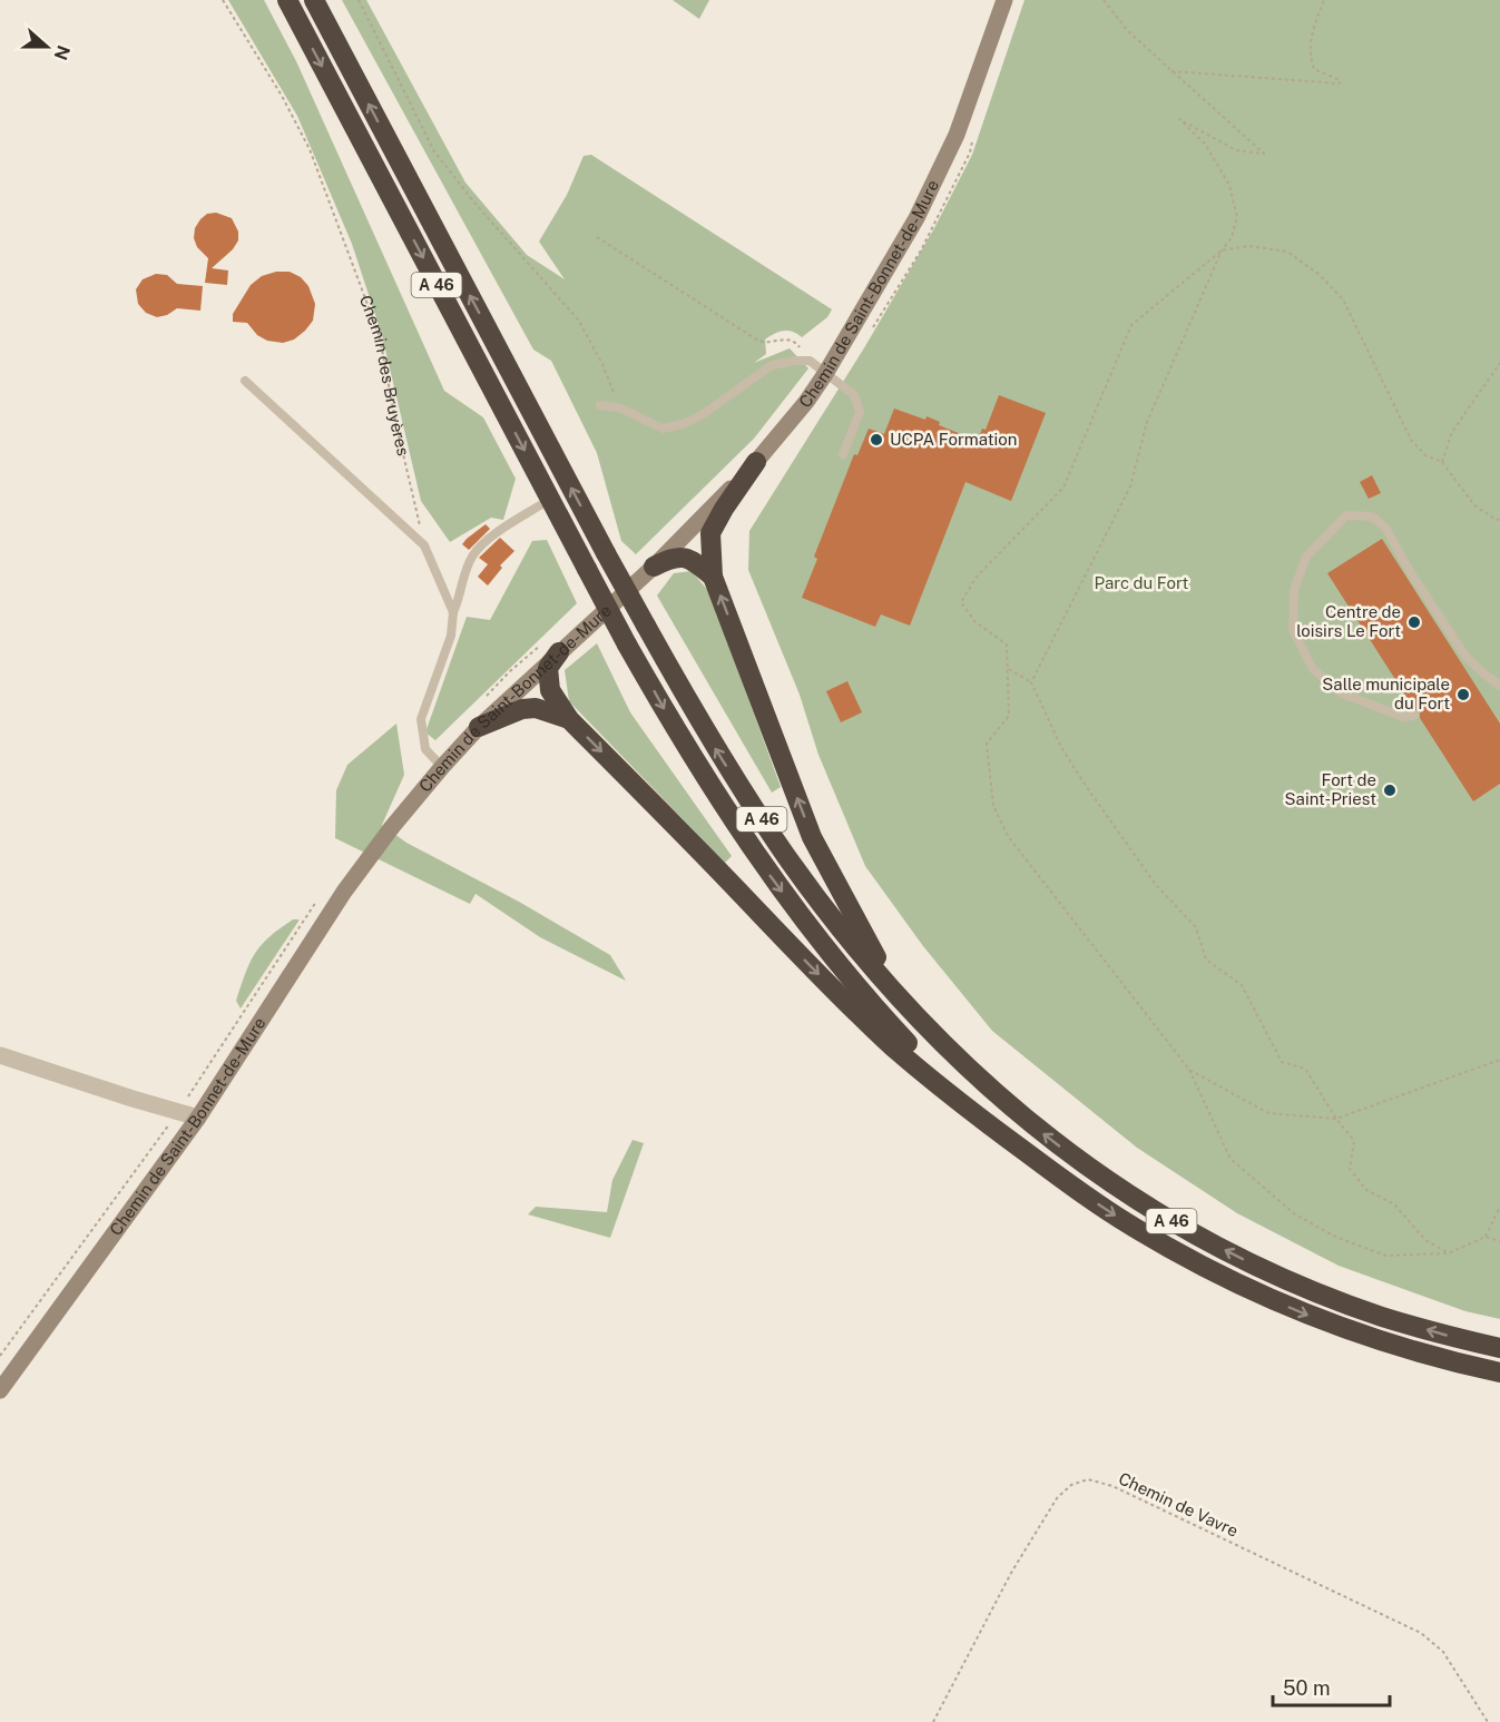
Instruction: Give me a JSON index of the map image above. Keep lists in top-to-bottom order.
{
  "streets": {
    "highway": ["A 46"],
    "street": ["Chemin de Saint-Bonnet-de-Mure"],
    "path": ["Chemin des Bruyères", "Chemin de Vavre"]
  },
  "parks": ["Parc du Fort"],
  "places": [
    "UCPA Formation",
    "Centre de loisirs Le Fort",
    "Salle municipale du Fort",
    "Fort de Saint-Priest"
  ],
  "scale_bar": "50 m",
  "north": "right"
}
